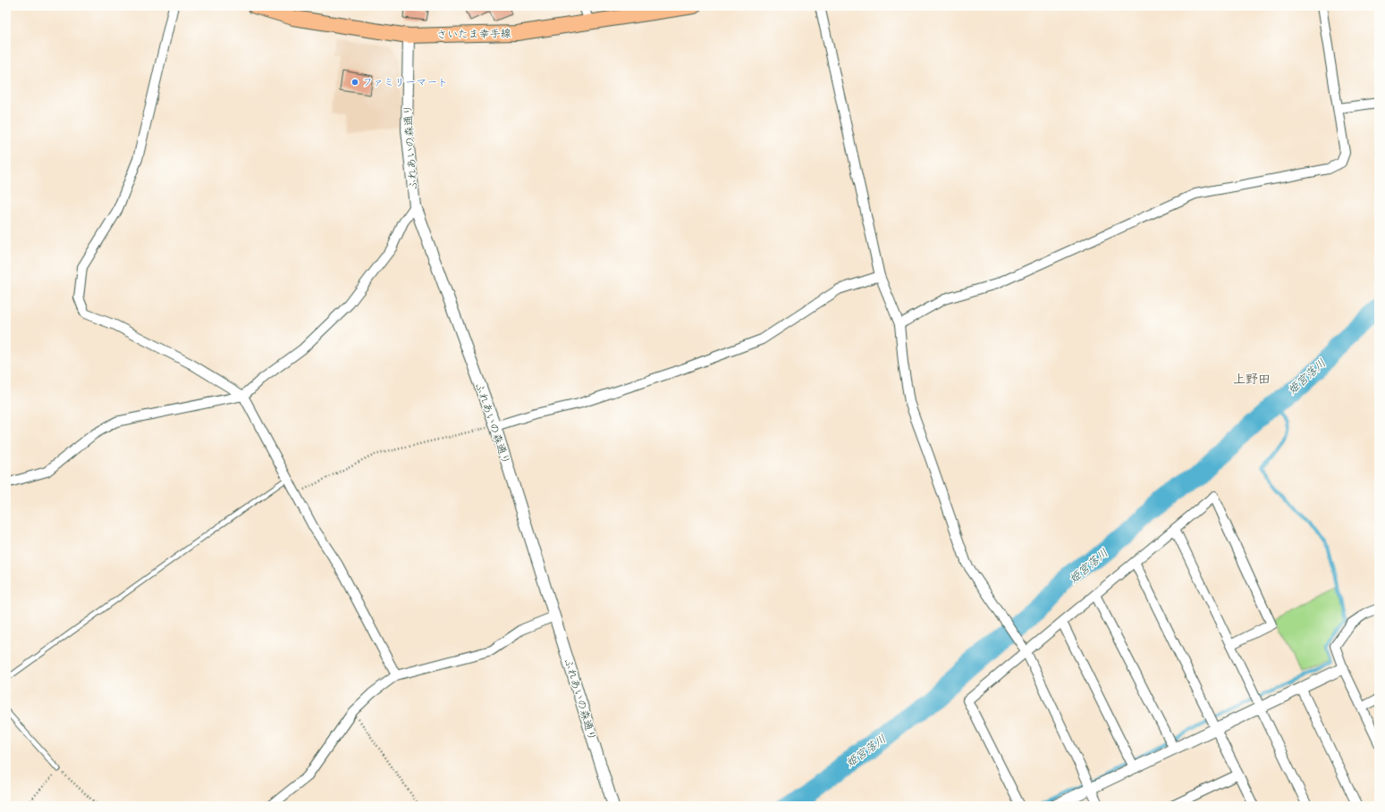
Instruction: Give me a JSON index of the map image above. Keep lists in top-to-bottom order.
{
  "streets": {
    "main road": ["さいたま幸手線"],
    "street": ["ふれあいの森通り"]
  },
  "crossings": [
    ["さいたま幸手線", "ふれあいの森通り"]
  ],
  "districts": ["上野田"],
  "water": ["姫宮落川"],
  "places": ["ファミリーマート"]
}
